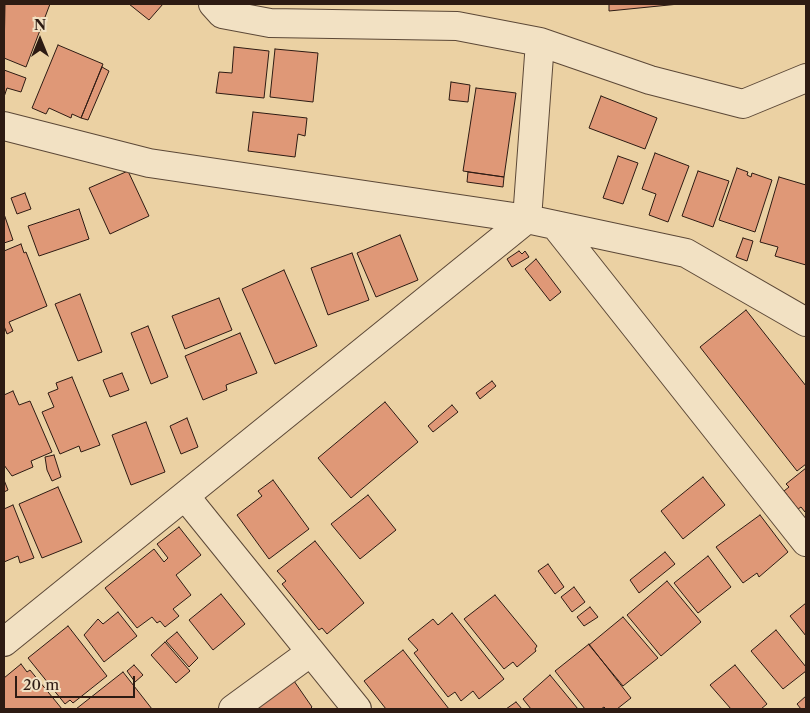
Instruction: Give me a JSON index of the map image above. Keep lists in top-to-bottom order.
{
  "scale_bar": "20 m",
  "north": "top"
}
